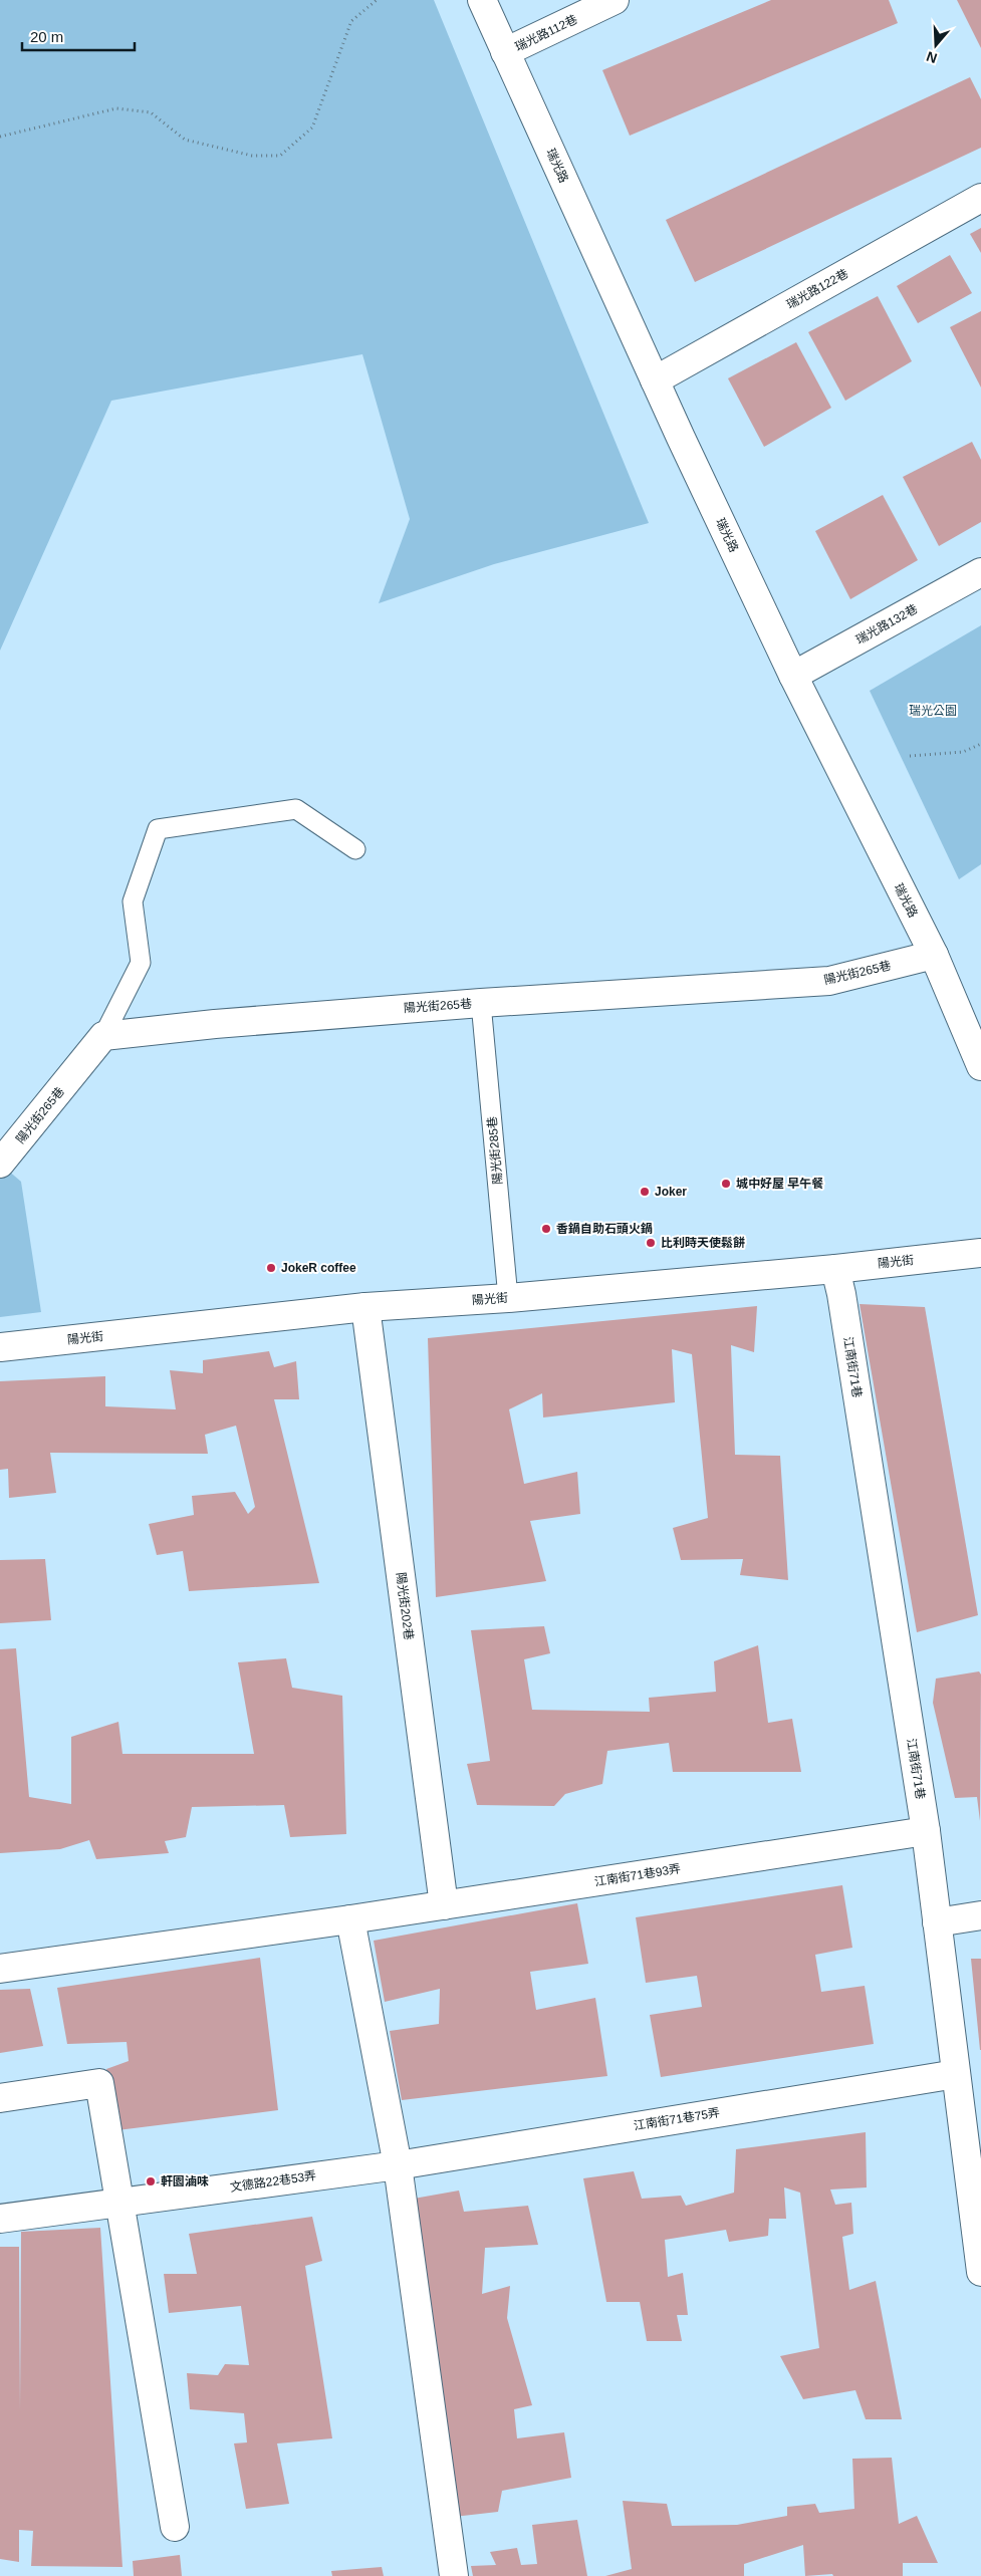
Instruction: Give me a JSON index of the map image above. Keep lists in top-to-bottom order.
{
  "streets": {
    "street": [
      "瑞光路112巷",
      "瑞光路",
      "瑞光路122巷",
      "瑞光路132巷",
      "陽光街265巷",
      "陽光街",
      "江南街71巷",
      "陽光街202巷",
      "江南街71巷93弄",
      "江南街71巷75弄",
      "文德路22巷53弄"
    ],
    "lane": ["陽光街285巷"]
  },
  "crossings": [
    ["瑞光路112巷", "瑞光路"],
    ["瑞光路", "瑞光路122巷"],
    ["瑞光路", "瑞光路132巷"],
    ["瑞光路", "陽光街265巷"],
    ["陽光街265巷", "陽光街285巷"],
    ["陽光街285巷", "陽光街"],
    ["陽光街", "江南街71巷"],
    ["陽光街", "陽光街202巷"],
    ["江南街71巷", "江南街71巷93弄"],
    ["江南街71巷", "江南街71巷75弄"],
    ["陽光街202巷", "江南街71巷93弄"],
    ["江南街71巷75弄", "文德路22巷53弄"]
  ],
  "parks": ["瑞光公園"],
  "places": [
    "城中好屋 早午餐",
    "Joker",
    "香鍋自助石頭火鍋",
    "比利時天使鬆餅",
    "JokeR coffee",
    "軒園滷味"
  ],
  "scale_bar": "20 m",
  "north": "bottom"
}
